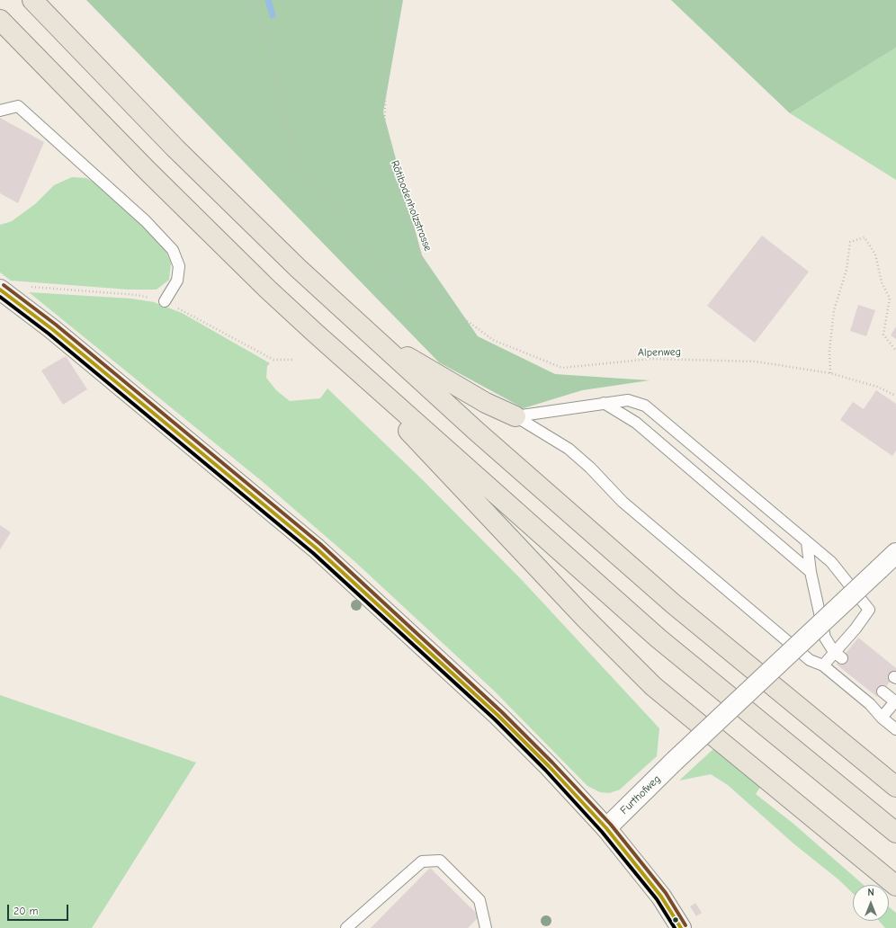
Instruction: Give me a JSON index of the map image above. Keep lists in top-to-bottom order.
{
  "streets": {
    "street": ["Furthofweg"],
    "path": ["Rötibodenholzstrasse", "Alpenweg"]
  },
  "crossings": [
    ["Rötibodenholzstrasse", "Alpenweg"]
  ],
  "scale_bar": "20 m",
  "north": "top"
}
